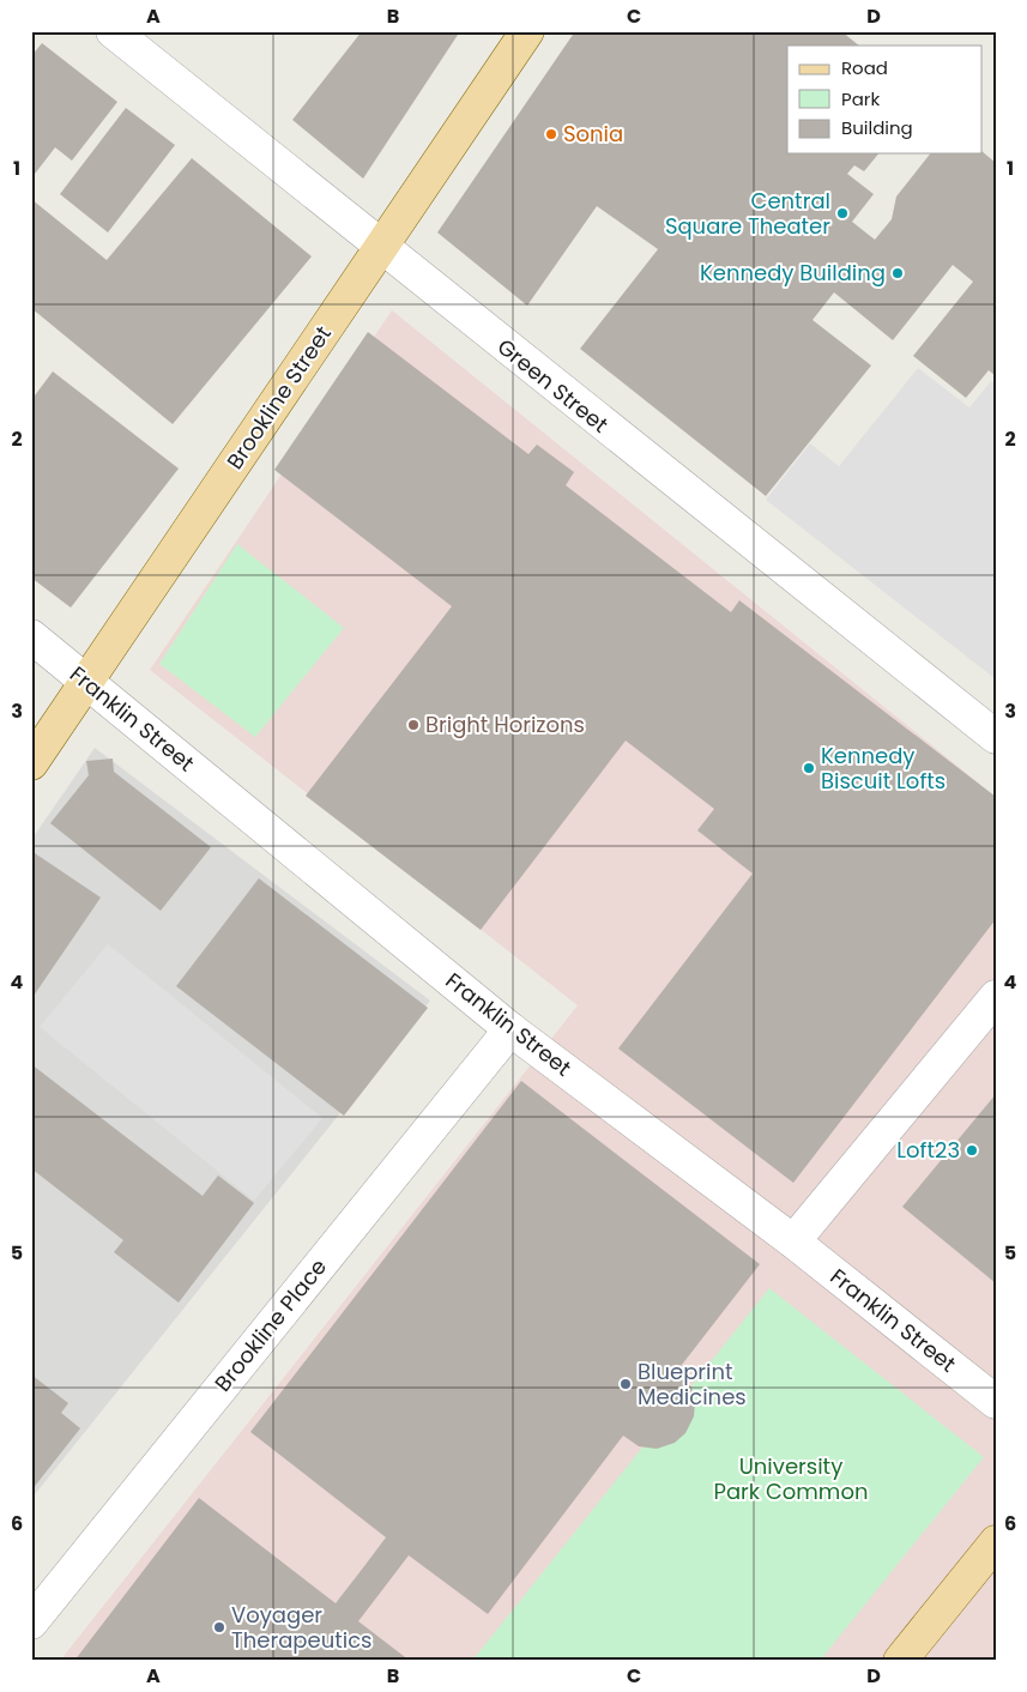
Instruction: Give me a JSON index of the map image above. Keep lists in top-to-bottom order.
{
  "streets": {
    "main road": ["Brookline Street"],
    "street": ["Green Street", "Franklin Street", "Brookline Place"]
  },
  "crossings": [
    ["Green Street", "Brookline Street"],
    ["Brookline Street", "Franklin Street"],
    ["Franklin Street", "Brookline Place"]
  ],
  "parks": ["University Park Common"],
  "places": [
    "Sonia",
    "Central Square Theater",
    "Kennedy Building",
    "Bright Horizons",
    "Kennedy Biscuit Lofts",
    "Loft23",
    "Blueprint Medicines",
    "Voyager Therapeutics"
  ],
  "legend": ["Road", "Park", "Building"],
  "grid": {
    "columns": [
      "A",
      "B",
      "C",
      "D"
    ],
    "rows": [
      "1",
      "2",
      "3",
      "4",
      "5",
      "6"
    ]
  }
}
